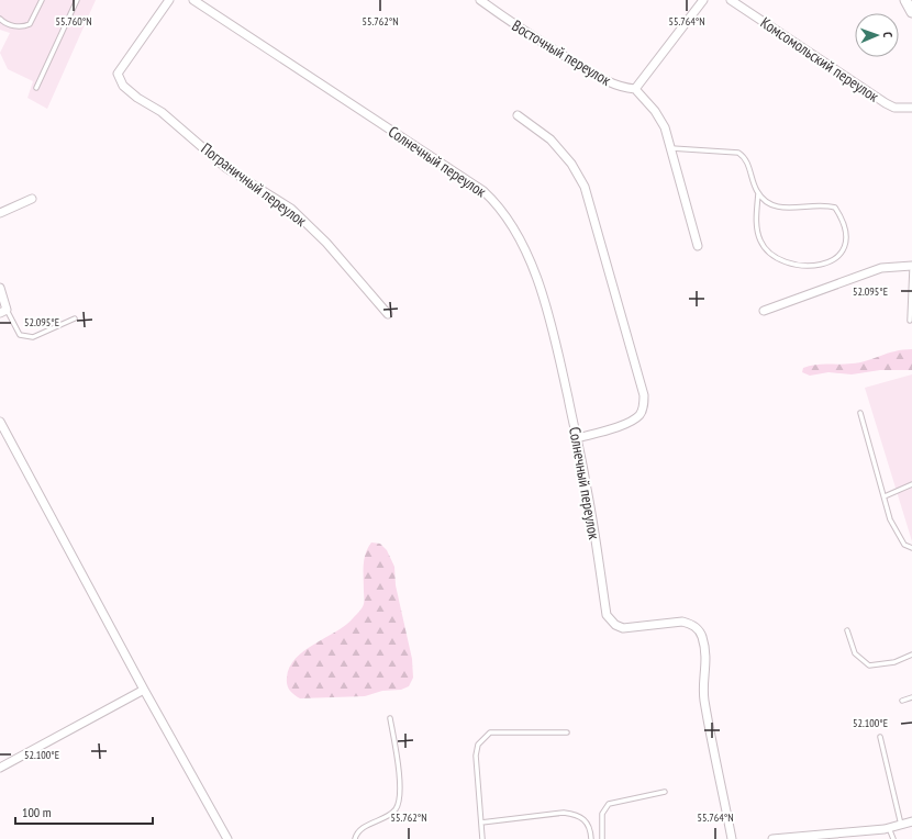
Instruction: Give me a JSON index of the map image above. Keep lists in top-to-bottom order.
{
  "streets": {
    "street": [
      "Восточный переулок",
      "Комсомольский переулок",
      "Солнечный переулок",
      "Пограничный переулок"
    ]
  },
  "scale_bar": "100 m",
  "north": "right",
  "coordinates": [
    "55.760°N",
    "55.762°N",
    "55.764°N",
    "52.095°E",
    "52.100°E"
  ]
}
